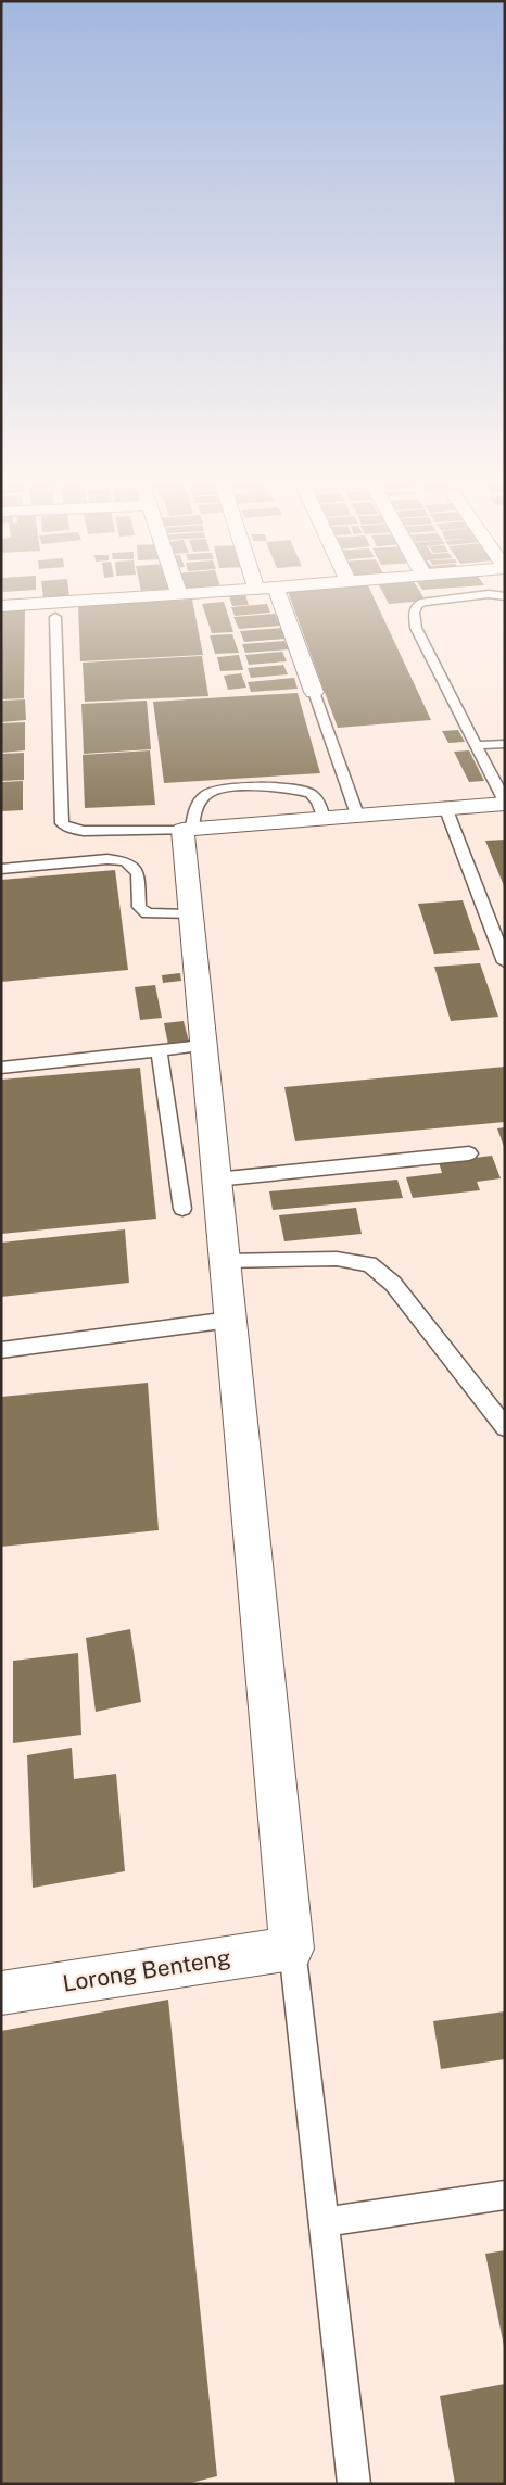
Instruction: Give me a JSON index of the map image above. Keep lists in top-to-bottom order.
{
  "streets": {
    "street": ["Lorong Benteng"]
  }
}
